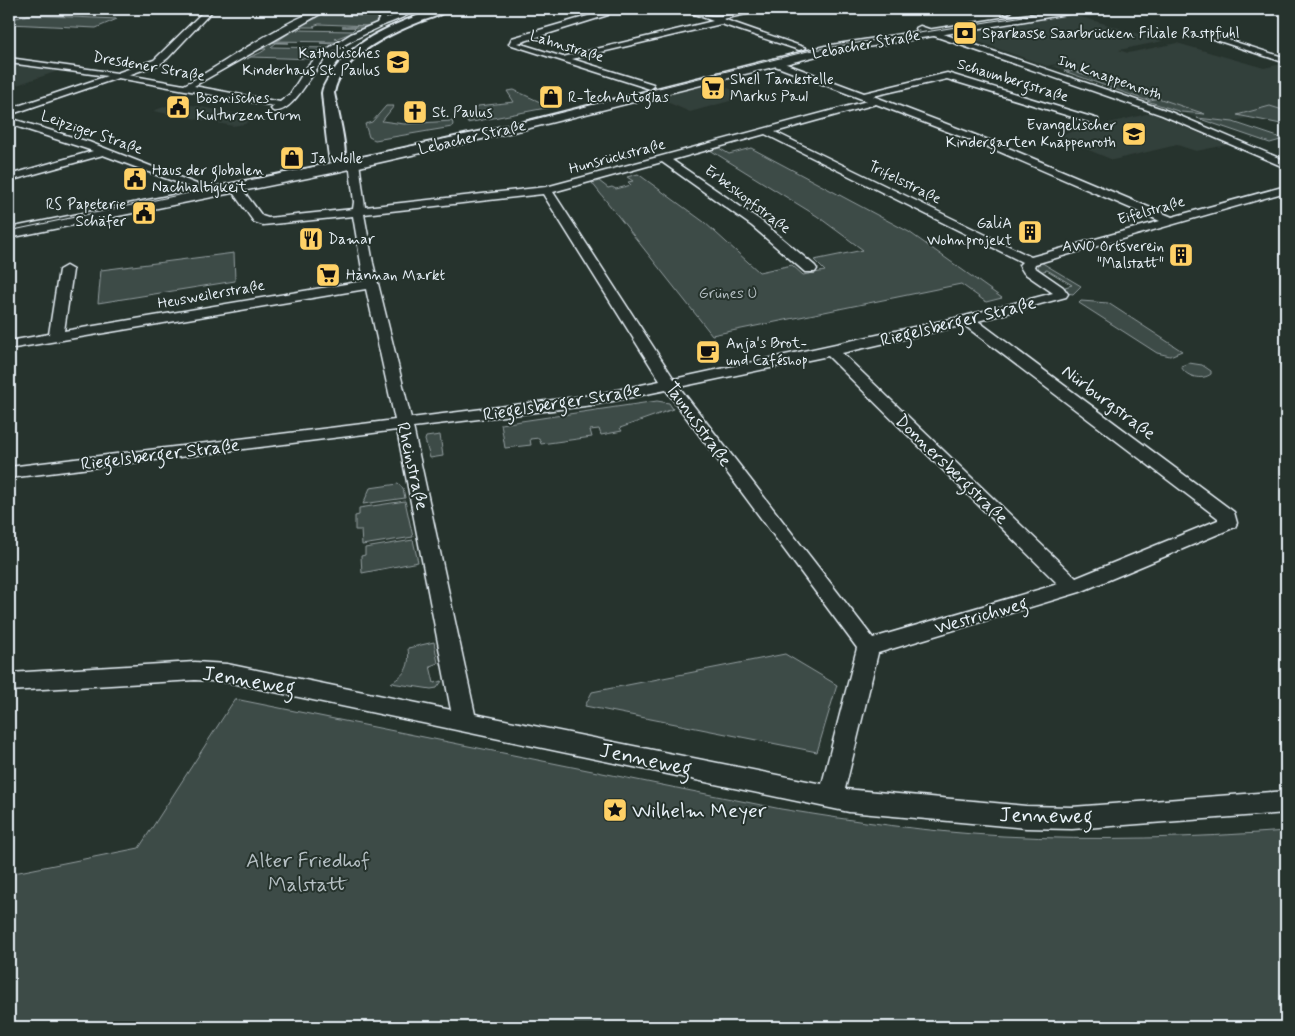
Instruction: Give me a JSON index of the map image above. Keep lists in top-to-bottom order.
{
  "streets": {
    "main road": ["Lebacher Straße"],
    "street": [
      "Lahnstraße",
      "Dresdener Straße",
      "Im Knappenroth",
      "Schaumbergstraße",
      "Leipziger Straße",
      "Hunsrückstraße",
      "Trifelsstraße",
      "Erbeskopfstraße",
      "Eifelstraße",
      "Heusweilerstraße",
      "Riegelsberger Straße",
      "Nürburgstraße",
      "Taunusstraße",
      "Rheinstraße",
      "Donnersbergstraße",
      "Westrichweg",
      "Jenneweg"
    ]
  },
  "crossings": [
    ["Lebacher Straße", "Lahnstraße"],
    ["Lebacher Straße", "Im Knappenroth"],
    ["Lebacher Straße", "Leipziger Straße"],
    ["Lebacher Straße", "Rheinstraße"],
    ["Hunsrückstraße", "Trifelsstraße"],
    ["Hunsrückstraße", "Erbeskopfstraße"],
    ["Hunsrückstraße", "Taunusstraße"],
    ["Hunsrückstraße", "Rheinstraße"],
    ["Trifelsstraße", "Eifelstraße"],
    ["Trifelsstraße", "Riegelsberger Straße"],
    ["Eifelstraße", "Riegelsberger Straße"],
    ["Heusweilerstraße", "Rheinstraße"],
    ["Riegelsberger Straße", "Nürburgstraße"],
    ["Riegelsberger Straße", "Taunusstraße"],
    ["Riegelsberger Straße", "Rheinstraße"],
    ["Riegelsberger Straße", "Donnersbergstraße"],
    ["Nürburgstraße", "Westrichweg"],
    ["Taunusstraße", "Westrichweg"],
    ["Rheinstraße", "Jenneweg"],
    ["Donnersbergstraße", "Westrichweg"]
  ],
  "parks": ["Grünes U", "Alter Friedhof Malstatt"],
  "places": {
    "bank": ["Sparkasse Saarbrücken Filiale Rastpfuhl"],
    "school or university": ["Katholisches Kinderhaus St. Paulus", "Evangelischer Kindergarten Knappenroth"],
    "supermarket": ["Shell Tankstelle Markus Paul", "Hannan Markt"],
    "shop": ["R-Tech Autoglas", "Ja Wolle"],
    "public building": ["Bosnisches Kulturzentrum", "Haus der globalen Nachhaltigkeit", "RS Papeterie Schäfer"],
    "church": ["St. Paulus"],
    "building": ["GaliA Wohnprojekt", "AWO Ortsverein \"Malstatt\""],
    "restaurant": ["Damar"],
    "cafe": ["Anja's Brot- und Caféshop"],
    "place": ["Wilhelm Meyer"]
  }
}
